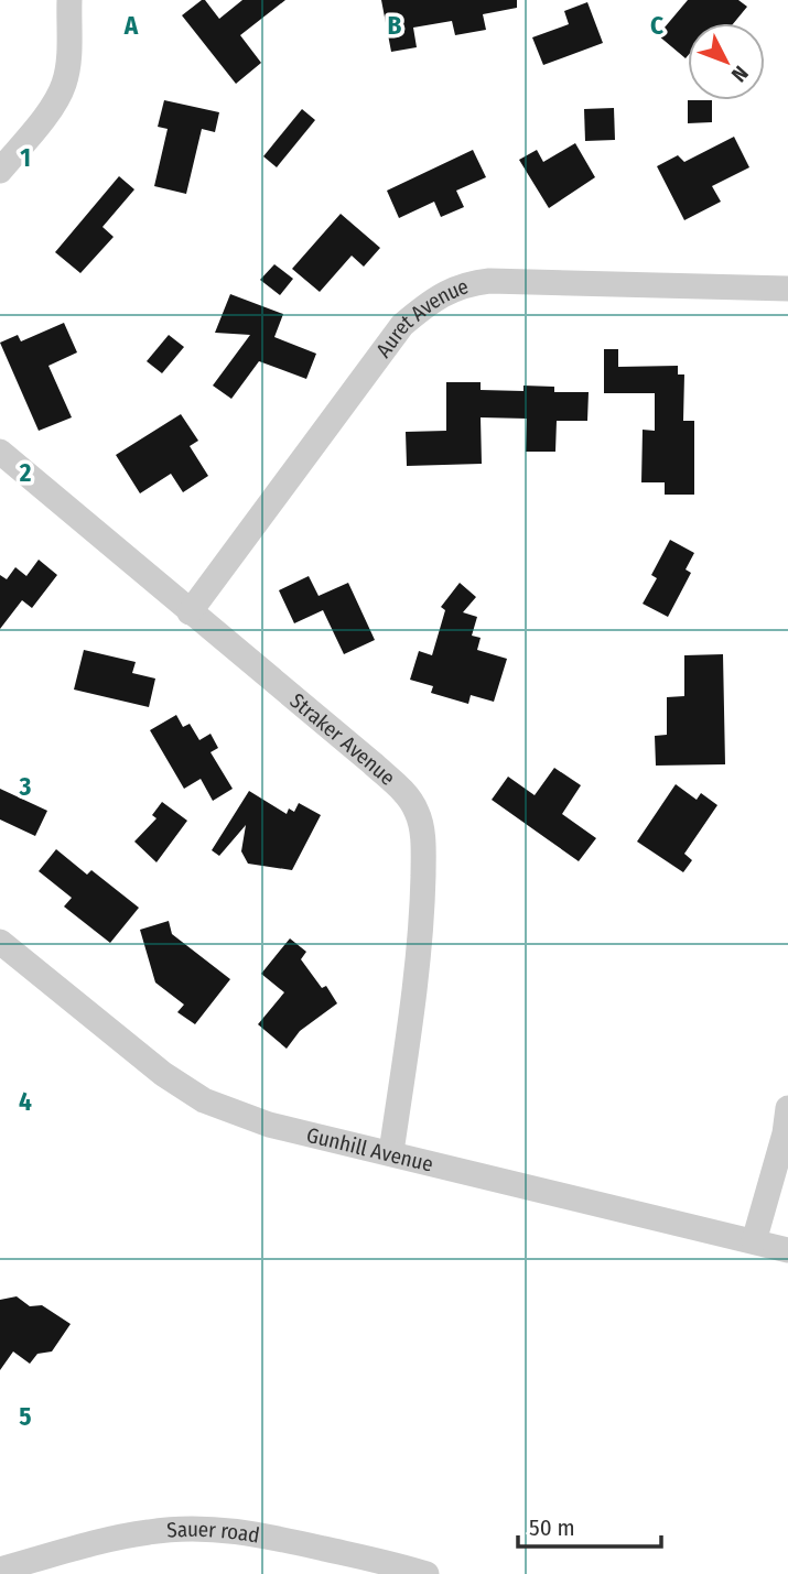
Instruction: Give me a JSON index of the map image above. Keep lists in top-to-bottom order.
{
  "streets": {
    "street": [
      "Auret Avenue",
      "Straker Avenue",
      "Gunhill Avenue",
      "Sauer road"
    ]
  },
  "crossings": [
    ["Auret Avenue", "Straker Avenue"],
    ["Straker Avenue", "Gunhill Avenue"]
  ],
  "scale_bar": "50 m",
  "north": "bottom right",
  "grid": {
    "columns": ["A", "B", "C"],
    "rows": [
      "1",
      "2",
      "3",
      "4",
      "5"
    ]
  }
}
